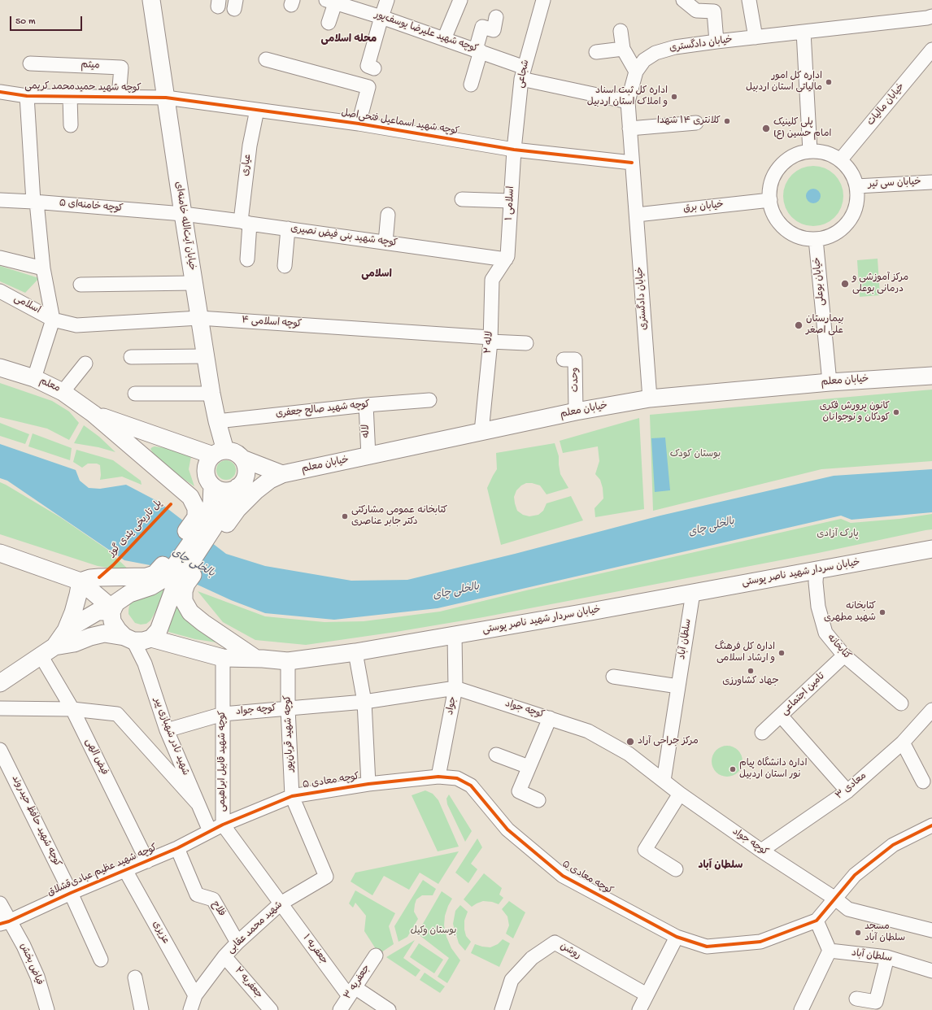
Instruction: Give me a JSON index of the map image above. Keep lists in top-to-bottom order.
{
  "streets": {
    "main road": [
      "خیابان آیت‌الله خامنه‌ای",
      "خیابان معلم",
      "معلم",
      "خیابان سردار شهید ناصر پوستی"
    ],
    "street": [
      "کوچه شهید علیرضا یوسف‌پور",
      "خیابان دادگستری",
      "میثم",
      "شجاعی",
      "کوچه شهید حمیدمحمد کریمی",
      "خیابان مالیات",
      "کوچه شهید اسماعیل فتحی‌اصل",
      "عیاری",
      "خیابان سی تیر",
      "اسلامی ۱",
      "کوچه خامنه‌ای ۵",
      "خیابان برق",
      "کوچه شهید بنی فیض نصیری",
      "خیابان بوعلی",
      "اسلامی",
      "کوچه اسلامی ۴",
      "لاله ۲",
      "وحدت",
      "کوچه شهید صالح جعفری",
      "لاله",
      "سلطان آباد",
      "کتابخانه",
      "تامین اجتماعی",
      "جواد",
      "کوچه جواد",
      "کوچه شهید قربان‌پور",
      "شهید نادر شهبازی پیر",
      "فیض الهی",
      "کوچه شهید قابیل ابراهیمی",
      "کوچه معادی ۵",
      "معادی ۳",
      "کوچه شهید حافظ حیدروند",
      "کوچه شهید عظیم عبادی‌قشلاق",
      "فلاح",
      "شهید محمد عقابی",
      "عزیزی",
      "جعفریه ۱",
      "روشن",
      "فیاض بخش",
      "جعفریه ۳",
      "جعفریه ۲"
    ],
    "cycle path": ["پل تاریخی یئدی گوز"]
  },
  "crossings": [
    ["کوچه شهید علیرضا یوسف‌پور", "خیابان دادگستری"],
    ["کوچه شهید علیرضا یوسف‌پور", "شجاعی"],
    ["خیابان دادگستری", "کوچه شهید اسماعیل فتحی‌اصل"],
    ["خیابان دادگستری", "خیابان برق"],
    ["خیابان دادگستری", "خیابان معلم"],
    ["میثم", "کوچه شهید حمیدمحمد کریمی"],
    ["شجاعی", "کوچه شهید اسماعیل فتحی‌اصل"],
    ["شجاعی", "اسلامی ۱"],
    ["کوچه شهید حمیدمحمد کریمی", "کوچه شهید اسماعیل فتحی‌اصل"],
    ["کوچه شهید حمیدمحمد کریمی", "خیابان آیت‌الله خامنه‌ای"],
    ["خیابان مالیات", "خیابان سی تیر"],
    ["خیابان مالیات", "خیابان برق"],
    ["خیابان مالیات", "خیابان بوعلی"],
    ["کوچه شهید اسماعیل فتحی‌اصل", "عیاری"],
    ["کوچه شهید اسماعیل فتحی‌اصل", "اسلامی ۱"],
    ["کوچه شهید اسماعیل فتحی‌اصل", "خیابان آیت‌الله خامنه‌ای"],
    ["عیاری", "کوچه شهید بنی فیض نصیری"],
    ["خیابان سی تیر", "خیابان برق"],
    ["خیابان سی تیر", "خیابان بوعلی"],
    ["اسلامی ۱", "کوچه شهید بنی فیض نصیری"],
    ["اسلامی ۱", "لاله ۲"],
    ["کوچه خامنه‌ای ۵", "خیابان آیت‌الله خامنه‌ای"],
    ["کوچه خامنه‌ای ۵", "کوچه شهید بنی فیض نصیری"],
    ["خیابان برق", "خیابان بوعلی"],
    ["خیابان آیت‌الله خامنه‌ای", "کوچه شهید بنی فیض نصیری"],
    ["خیابان آیت‌الله خامنه‌ای", "کوچه اسلامی ۴"],
    ["خیابان آیت‌الله خامنه‌ای", "کوچه شهید صالح جعفری"],
    ["کوچه شهید بنی فیض نصیری", "لاله ۲"],
    ["خیابان بوعلی", "خیابان معلم"],
    ["اسلامی", "کوچه اسلامی ۴"],
    ["کوچه اسلامی ۴", "لاله ۲"],
    ["لاله ۲", "خیابان معلم"],
    ["وحدت", "خیابان معلم"],
    ["خیابان معلم", "لاله"],
    ["کوچه شهید صالح جعفری", "لاله"],
    ["خیابان سردار شهید ناصر پوستی", "سلطان آباد"],
    ["خیابان سردار شهید ناصر پوستی", "کتابخانه"],
    ["خیابان سردار شهید ناصر پوستی", "جواد"],
    ["خیابان سردار شهید ناصر پوستی", "کوچه شهید قربان‌پور"],
    ["خیابان سردار شهید ناصر پوستی", "کوچه شهید قابیل ابراهیمی"],
    ["سلطان آباد", "کوچه جواد"],
    ["کتابخانه", "تامین اجتماعی"],
    ["جواد", "کوچه جواد"],
    ["جواد", "کوچه معادی ۵"],
    ["کوچه جواد", "کوچه شهید قربان‌پور"],
    ["کوچه جواد", "شهید نادر شهبازی پیر"],
    ["کوچه جواد", "کوچه شهید قابیل ابراهیمی"],
    ["کوچه جواد", "کوچه معادی ۵"],
    ["کوچه جواد", "معادی ۳"],
    ["کوچه شهید قربان‌پور", "کوچه معادی ۵"],
    ["کوچه شهید قربان‌پور", "شهید محمد عقابی"],
    ["شهید نادر شهبازی پیر", "کوچه معادی ۵"],
    ["شهید نادر شهبازی پیر", "کوچه شهید عظیم عبادی‌قشلاق"],
    ["فیض الهی", "کوچه شهید عظیم عبادی‌قشلاق"],
    ["کوچه شهید قابیل ابراهیمی", "کوچه معادی ۵"],
    ["کوچه شهید قابیل ابراهیمی", "شهید محمد عقابی"],
    ["کوچه شهید قابیل ابراهیمی", "جعفریه ۱"],
    ["کوچه معادی ۵", "کوچه شهید عظیم عبادی‌قشلاق"],
    ["کوچه شهید حافظ حیدروند", "کوچه شهید عظیم عبادی‌قشلاق"],
    ["کوچه شهید عظیم عبادی‌قشلاق", "فلاح"],
    ["کوچه شهید عظیم عبادی‌قشلاق", "عزیزی"],
    ["کوچه شهید عظیم عبادی‌قشلاق", "فیاض بخش"],
    ["فلاح", "شهید محمد عقابی"],
    ["شهید محمد عقابی", "عزیزی"],
    ["شهید محمد عقابی", "جعفریه ۱"],
    ["شهید محمد عقابی", "جعفریه ۲"],
    ["جعفریه ۱", "جعفریه ۳"]
  ],
  "districts": ["محله اسلامی", "اسلامی", "سلطان آباد"],
  "water": ["بالخلی چای"],
  "parks": ["بوستان کودک", "پارک آزادی", "بوستان وکیل"],
  "places": [
    "اداره کل امور مالیاتی استان اردبیل",
    "اداره کل ثبت اسناد و املاک استان اردبیل",
    "کلانتری ۱۴ شهدا",
    "پلی کلینیک امام حسین (ع)",
    "مرکز آموزشی و درمانی بوعلی",
    "بیمارستان علی اصغر",
    "کانون پرورش فکری کودکان و نوجوانان",
    "کتابخانه عمومی مشارکتی دکتر جابر عناصری",
    "کتابخانه شهید مطهری",
    "اداره کل فرهنگ و ارشاد اسلامی",
    "جهاد کشاورزی",
    "مرکز جراحی آراد",
    "اداره دانشگاه پیام نور استان اردبیل",
    "مسجد سلطان آباد"
  ],
  "scale_bar": "50 m"
}
